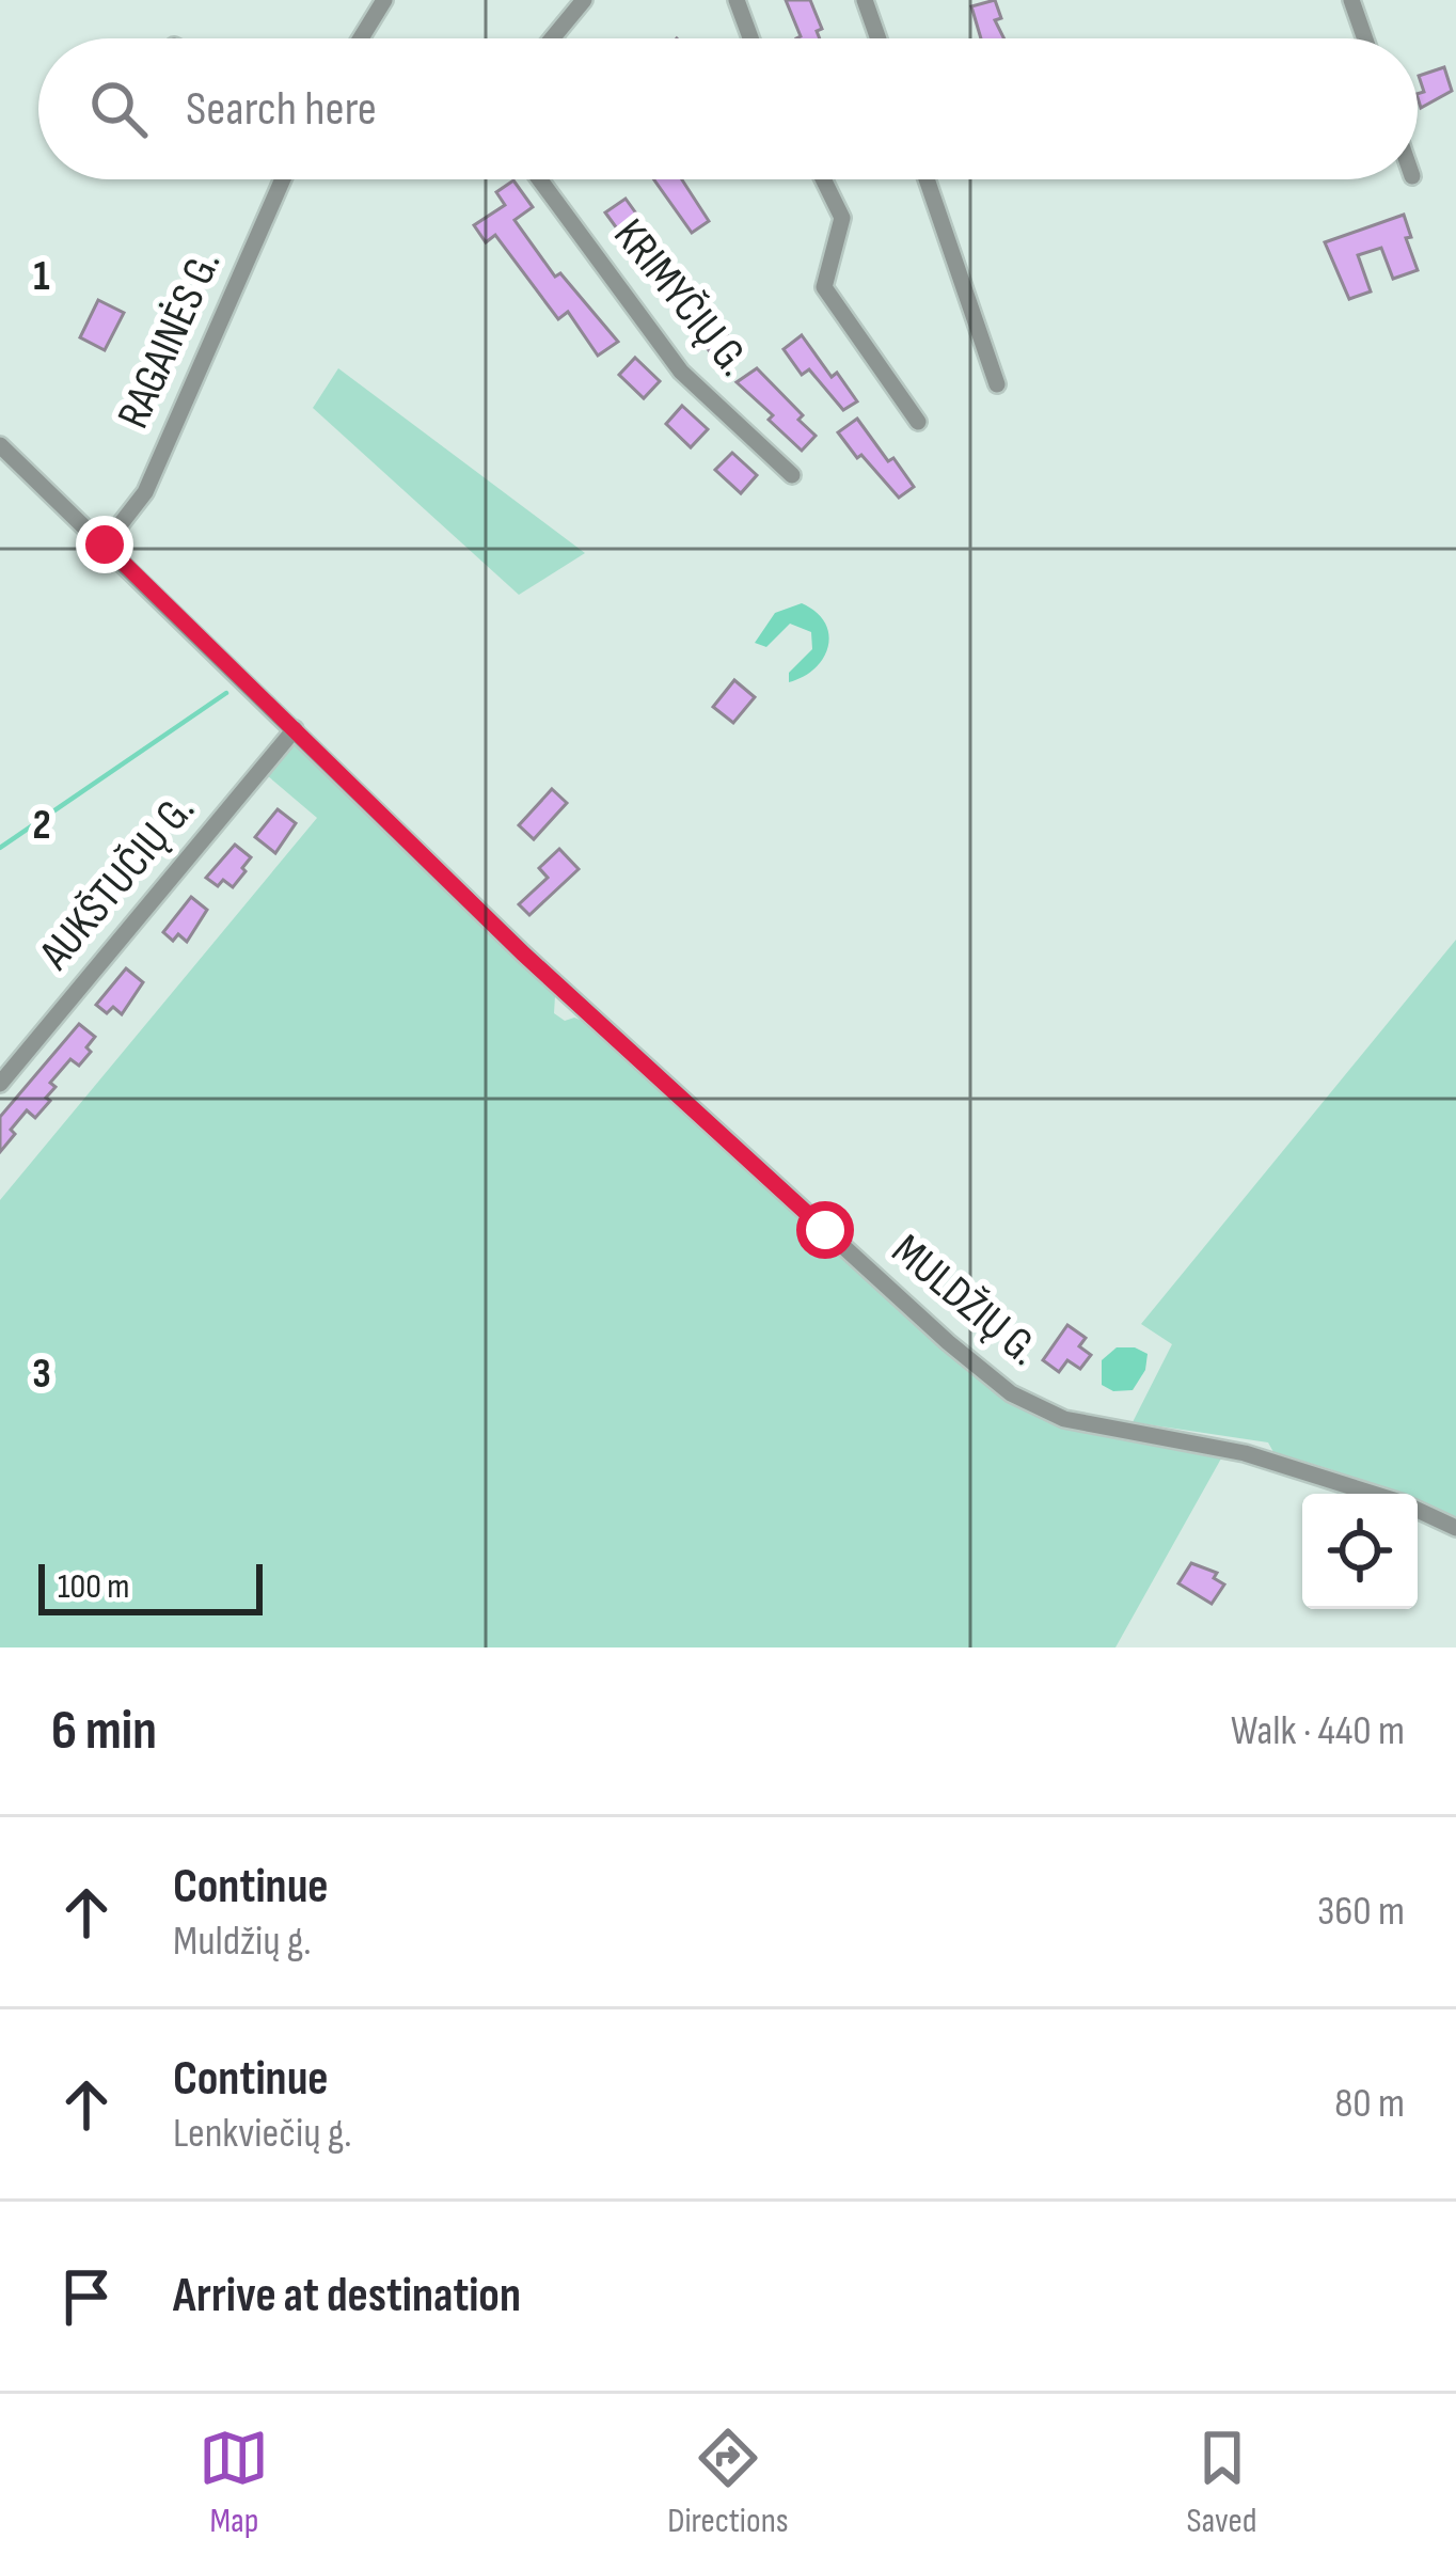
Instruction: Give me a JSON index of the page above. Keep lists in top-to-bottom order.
{
  "streets": {
    "street": [
      "KRIMYČIŲ G.",
      "RAGAINĖS G.",
      "AUKŠTUČIŲ G.",
      "MULDŽIŲ G."
    ]
  },
  "crossings": [
    ["RAGAINĖS G.", "MULDŽIŲ G."],
    ["AUKŠTUČIŲ G.", "MULDŽIŲ G."]
  ],
  "scale_bar": "100 m",
  "page": {
    "search": "Search here",
    "scale": "100 m",
    "heading": ["6 min", "Walk · 440 m"],
    "list": [
      ["Continue", "Muldžių g.", "360 m"],
      ["Continue", "Lenkviečių g.", "80 m"],
      "Arrive at destination"
    ],
    "nav": ["Map", "Directions", "Saved"]
  },
  "grid": {
    "rows": ["1", "2", "3"]
  }
}
